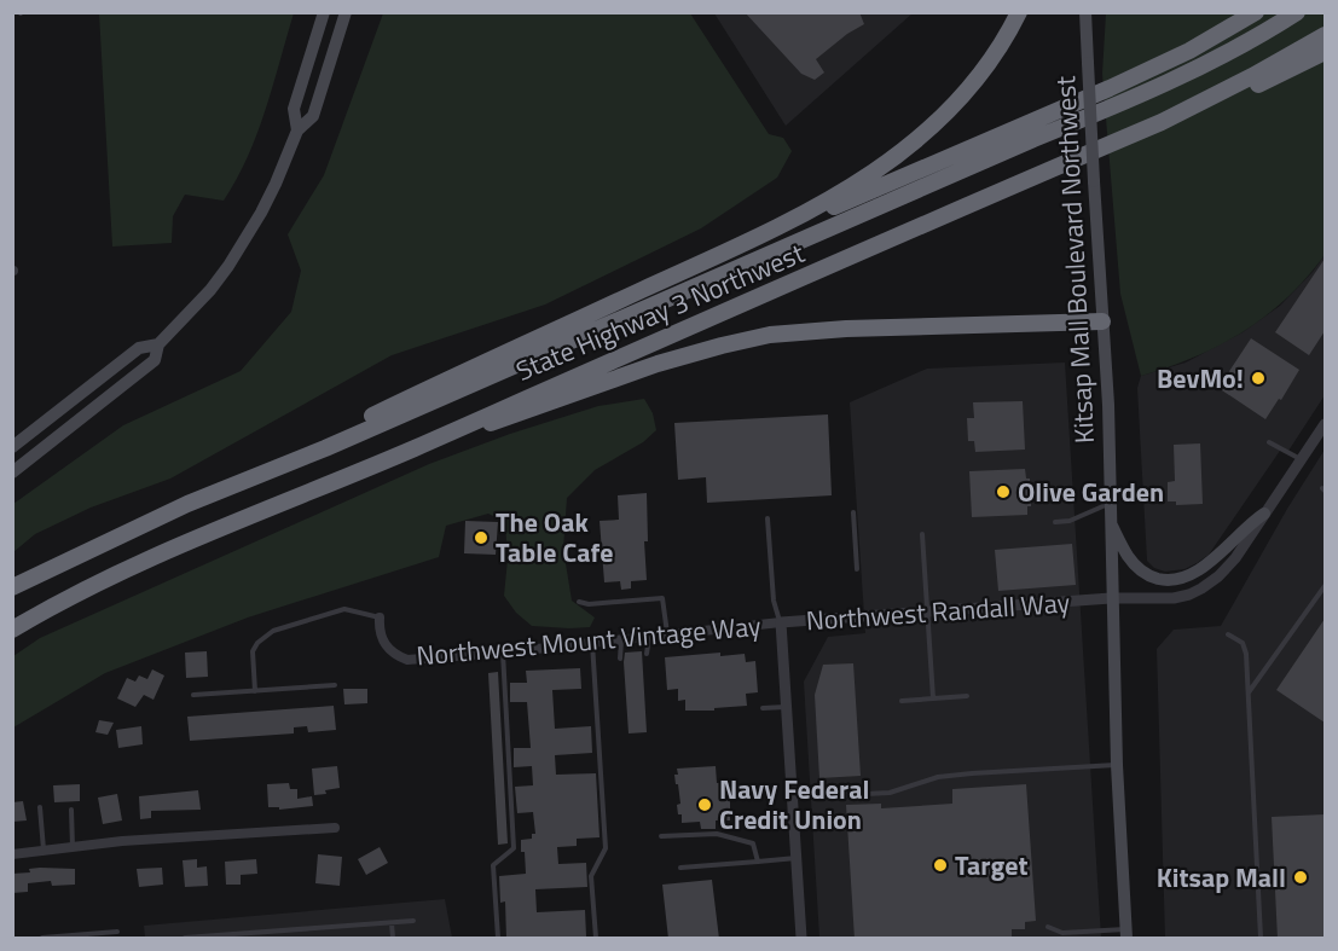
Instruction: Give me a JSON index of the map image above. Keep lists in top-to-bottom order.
{
  "streets": {
    "highway": ["State Highway 3 Northwest"],
    "main road": ["Kitsap Mall Boulevard Northwest"],
    "street": ["Northwest Randall Way", "Northwest Mount Vintage Way"]
  },
  "crossings": [
    ["Kitsap Mall Boulevard Northwest", "Northwest Randall Way"],
    ["Northwest Randall Way", "Northwest Mount Vintage Way"]
  ],
  "places": [
    "BevMo!",
    "Olive Garden",
    "The Oak Table Cafe",
    "Navy Federal Credit Union",
    "Target",
    "Kitsap Mall"
  ]
}
